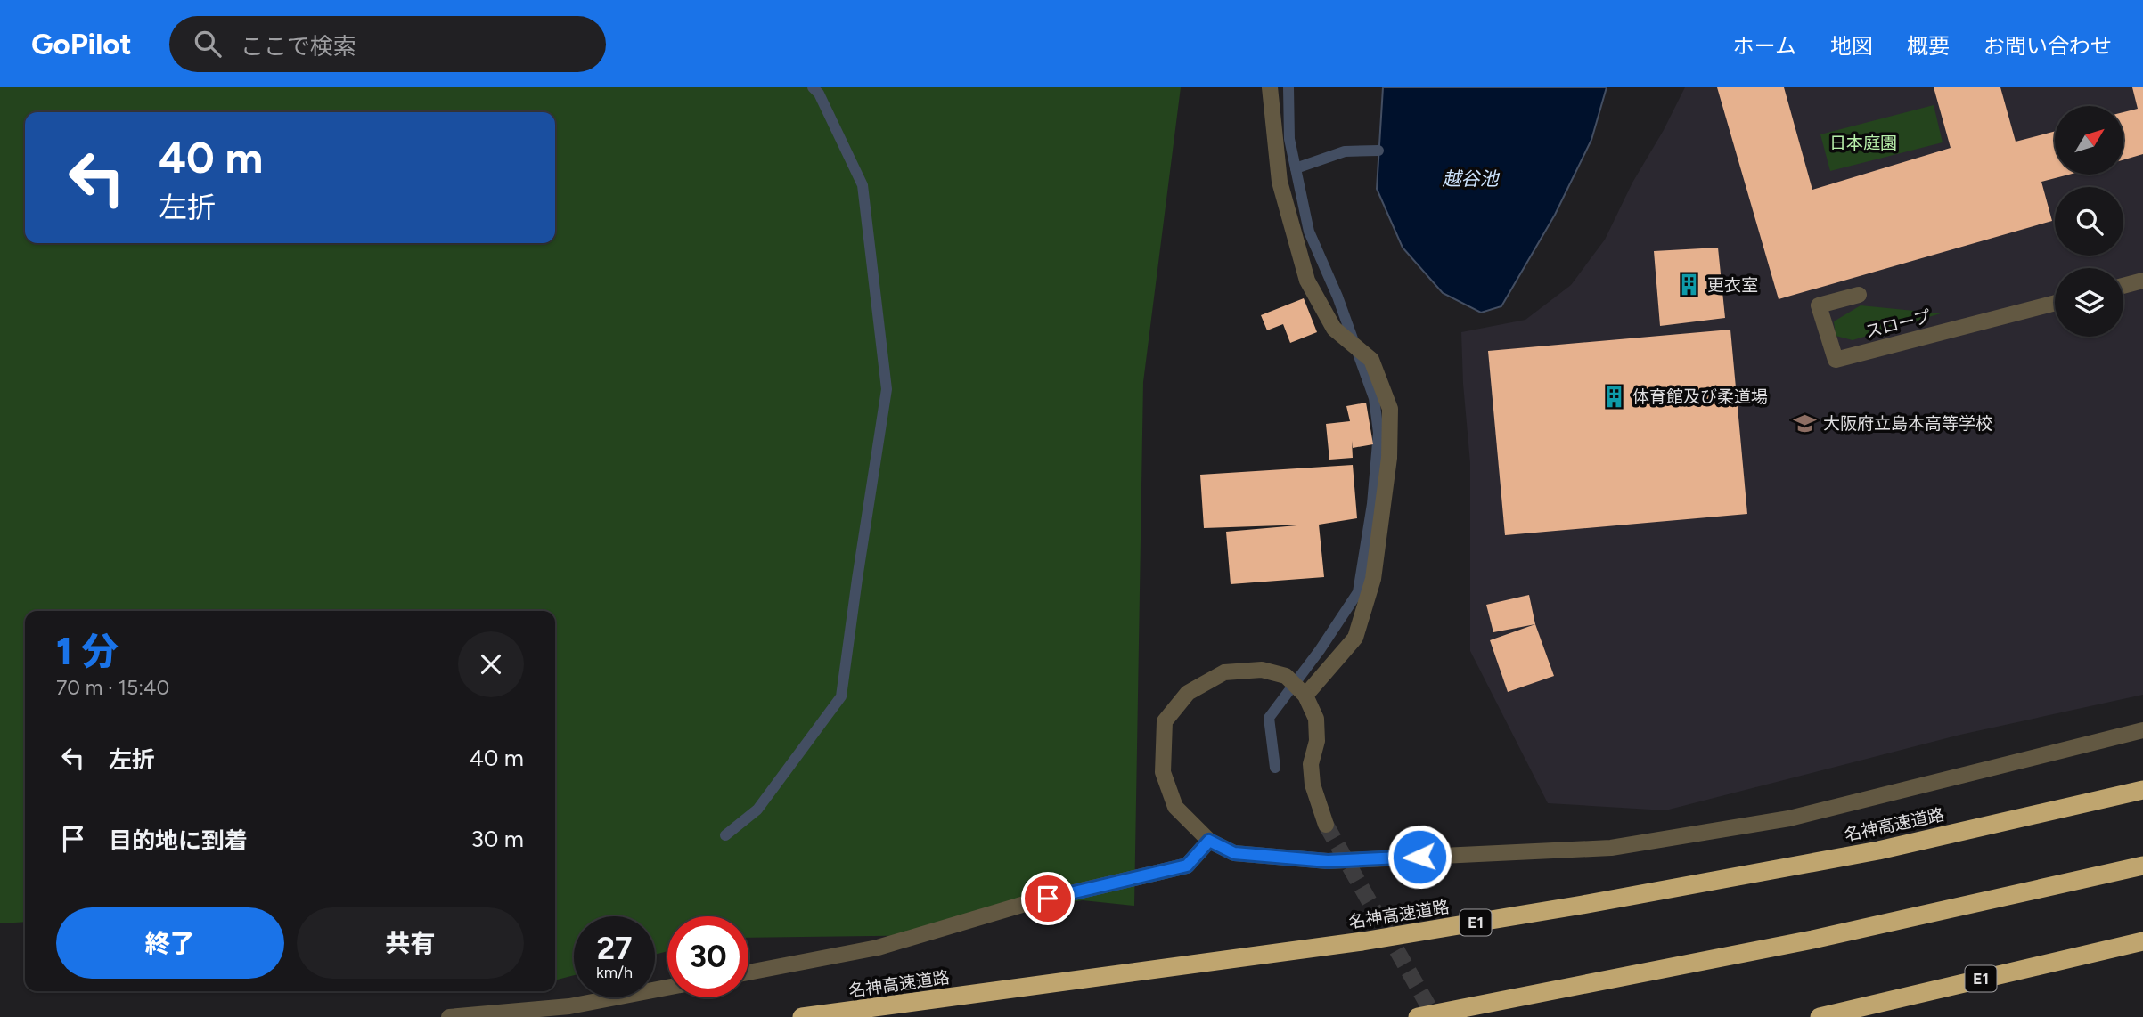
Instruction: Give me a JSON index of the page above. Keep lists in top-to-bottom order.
{
  "streets": {
    "highway": ["名神高速道路", "E1"],
    "street": ["スロープ"]
  },
  "water": ["越谷池"],
  "parks": ["日本庭園"],
  "places": {
    "building": ["更衣室", "体育館及び柔道場"],
    "school or university": ["大阪府立島本高等学校"]
  },
  "north": "top right",
  "page": {
    "header": "GoPilot",
    "search": "ここで検索",
    "nav": [
      "ホーム",
      "地図",
      "概要",
      "お問い合わせ"
    ],
    "turn": ["40 m", "左折"],
    "heading": ["1 分", "70 m · 15:40"],
    "list": [
      {
        "name": "左折",
        "value": "40 m"
      },
      {
        "name": "目的地に到着",
        "value": "30 m"
      }
    ],
    "buttons": ["終了", "共有"],
    "speed": "27 km/h",
    "limit": "30"
  }
}
